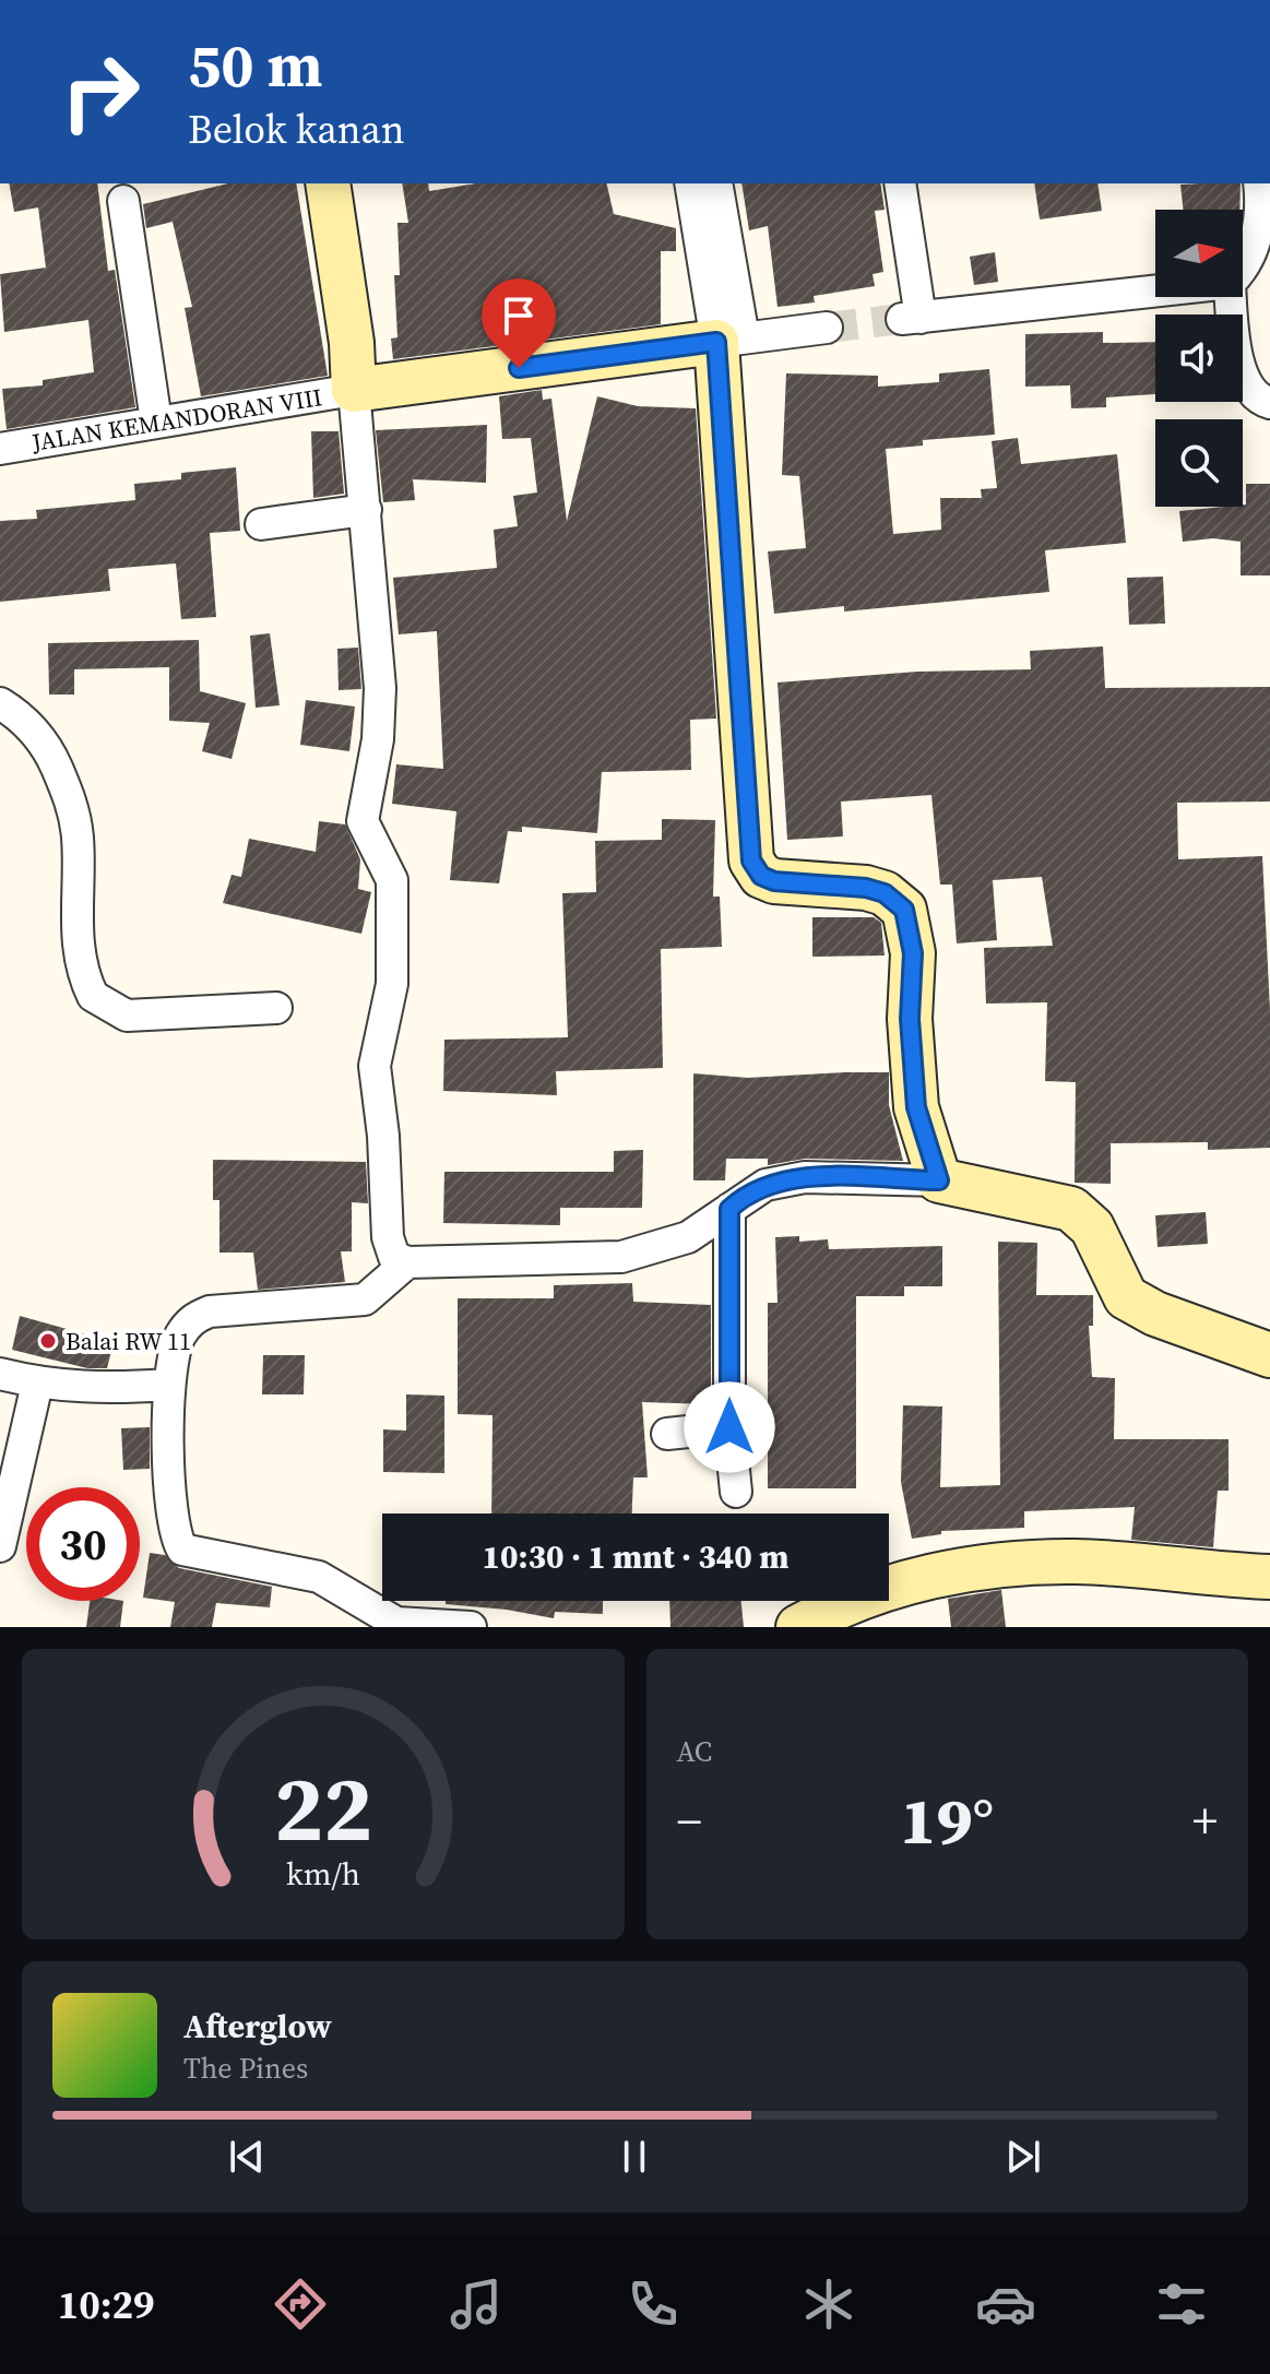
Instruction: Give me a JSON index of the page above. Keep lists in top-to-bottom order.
{
  "streets": {
    "street": ["JALAN KEMANDORAN VIII"]
  },
  "places": ["Balai RW 11"],
  "north": "right",
  "page": {
    "turn": ["50 m", "Belok kanan"],
    "limit": "30",
    "trip": "10:30 · 1 mnt · 340 m",
    "tile": "AC",
    "heat": ["−", "19°", "+"],
    "song": ["Afterglow", "The Pines"],
    "tabs": "10:29",
    "gauge": ["22", "km/h"]
  }
}
